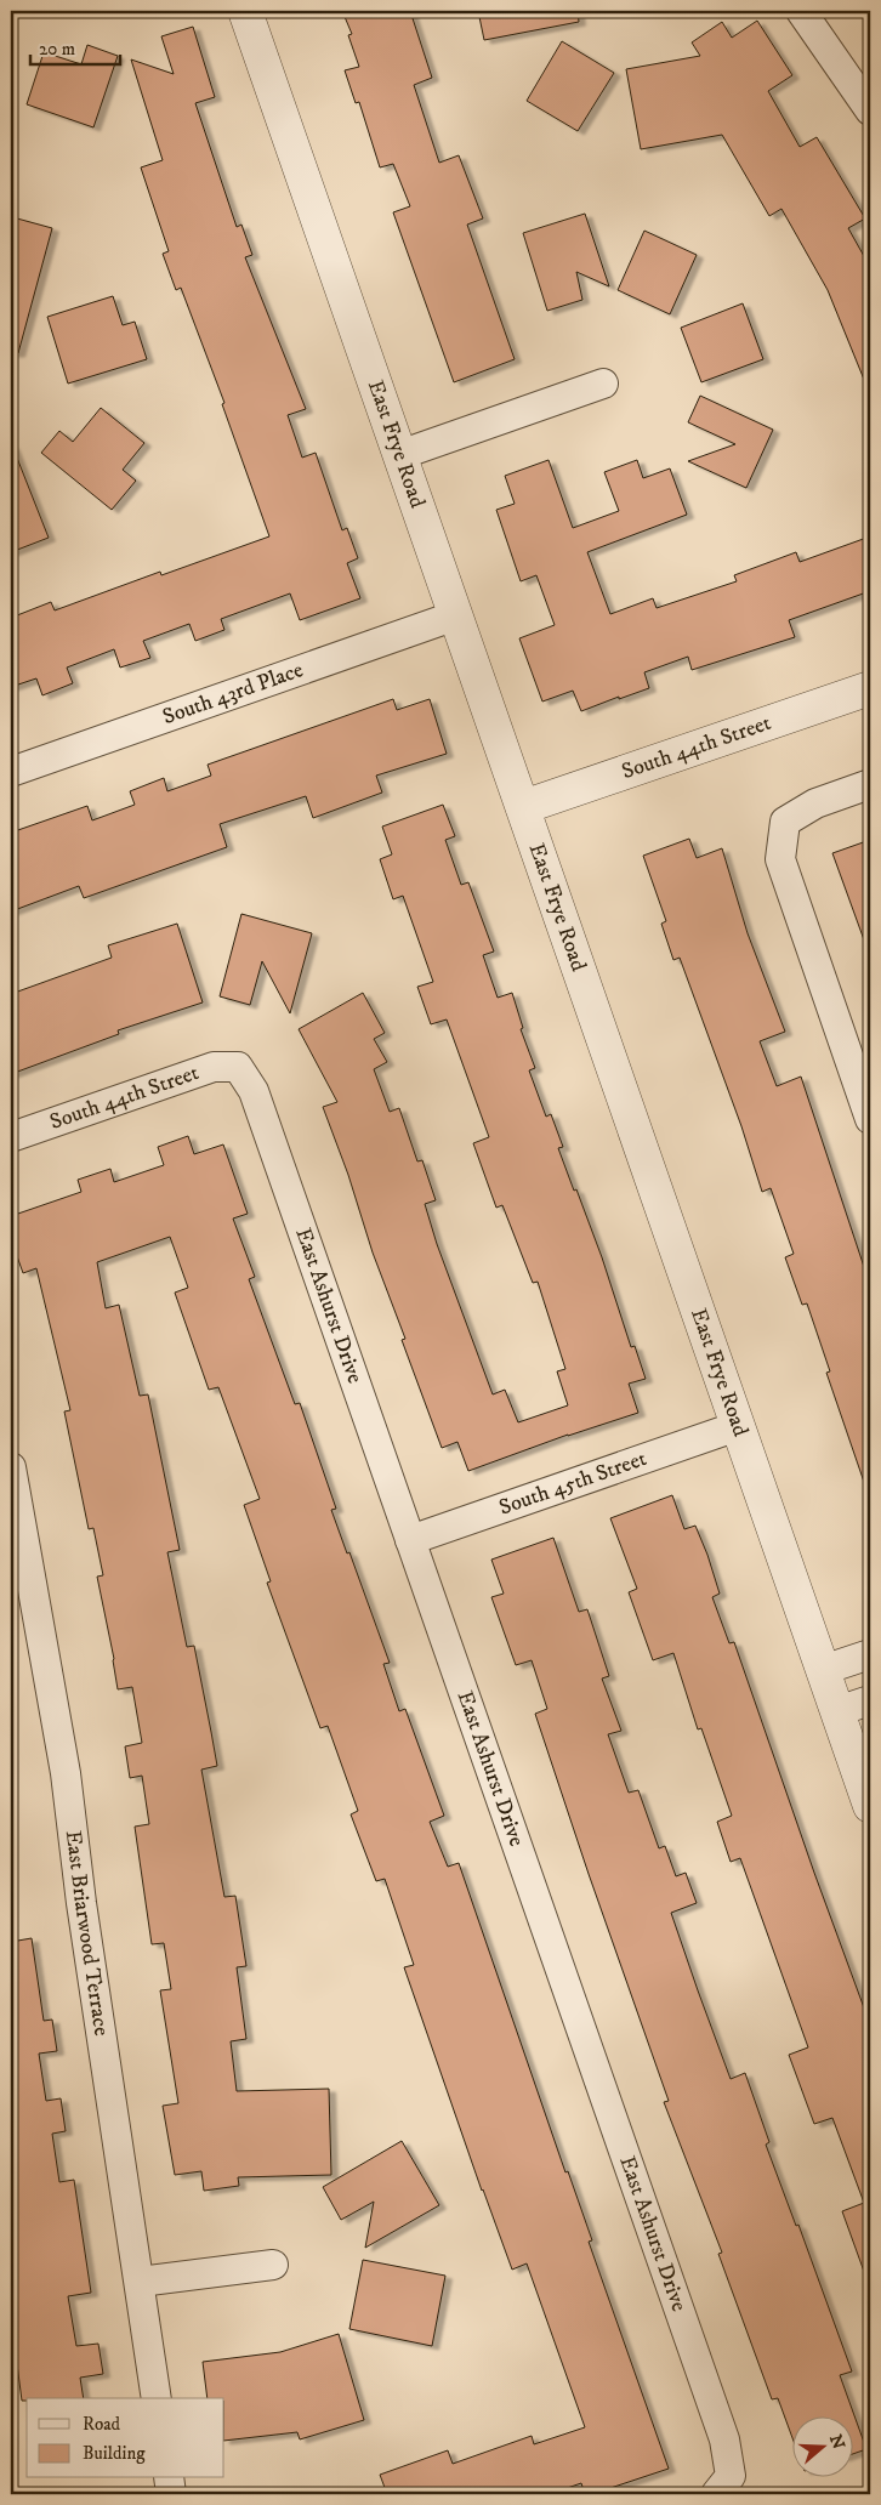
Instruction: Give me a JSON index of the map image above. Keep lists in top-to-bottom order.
{
  "streets": {
    "street": [
      "East Frye Road",
      "South 43rd Place",
      "South 44th Street",
      "East Ashurst Drive",
      "South 45th Street",
      "East Briarwood Terrace"
    ]
  },
  "crossings": [
    ["East Frye Road", "South 43rd Place"],
    ["East Frye Road", "South 44th Street"],
    ["East Frye Road", "South 45th Street"],
    ["South 44th Street", "East Ashurst Drive"],
    ["East Ashurst Drive", "South 45th Street"]
  ],
  "legend": ["Road", "Building"],
  "scale_bar": "20 m",
  "north": "right"
}
